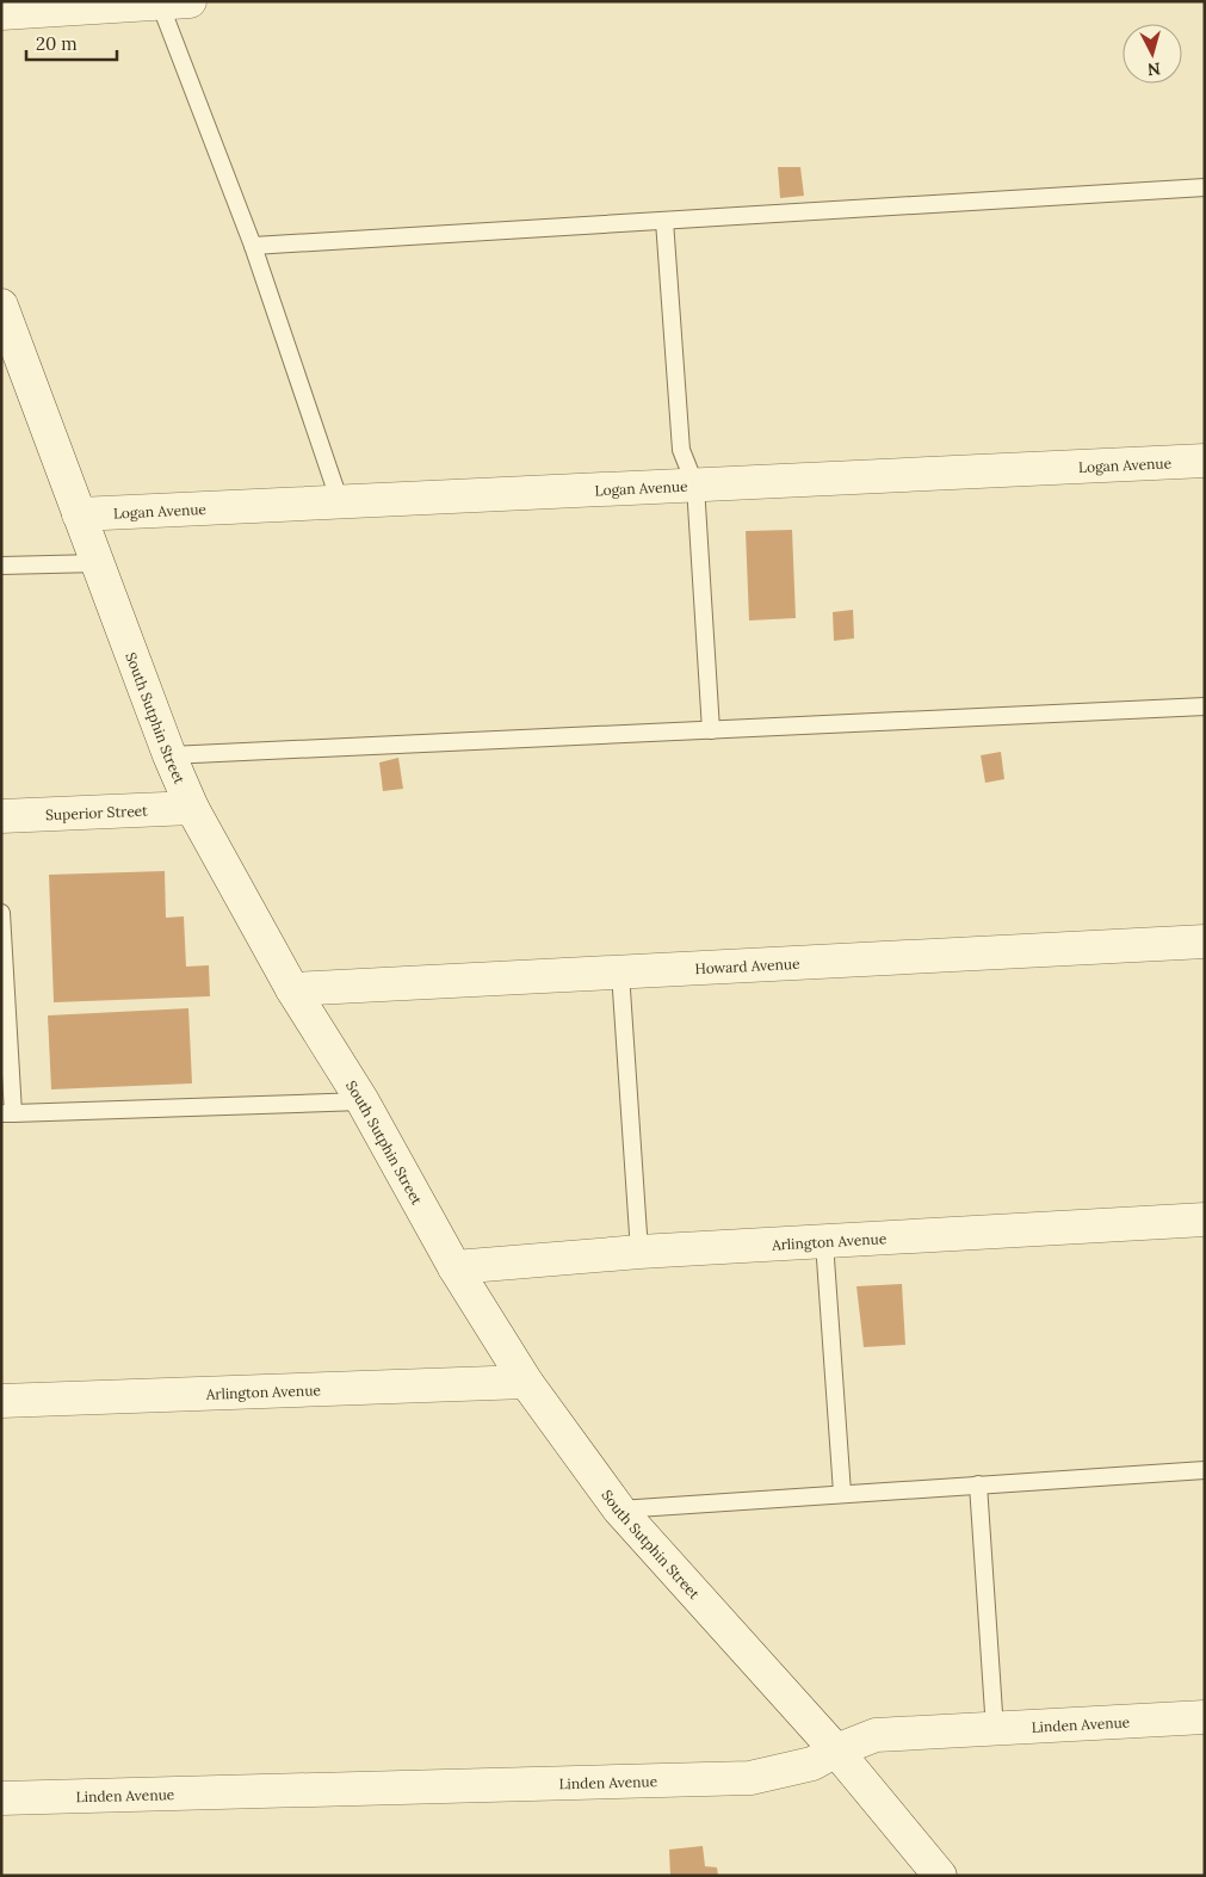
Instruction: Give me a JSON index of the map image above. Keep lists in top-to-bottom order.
{
  "streets": {
    "street": [
      "Logan Avenue",
      "South Sutphin Street",
      "Superior Street",
      "Howard Avenue",
      "Arlington Avenue",
      "Linden Avenue"
    ]
  },
  "crossings": [
    ["Logan Avenue", "South Sutphin Street"],
    ["South Sutphin Street", "Superior Street"],
    ["South Sutphin Street", "Howard Avenue"],
    ["South Sutphin Street", "Arlington Avenue"],
    ["South Sutphin Street", "Linden Avenue"]
  ],
  "scale_bar": "20 m",
  "north": "bottom"
}
